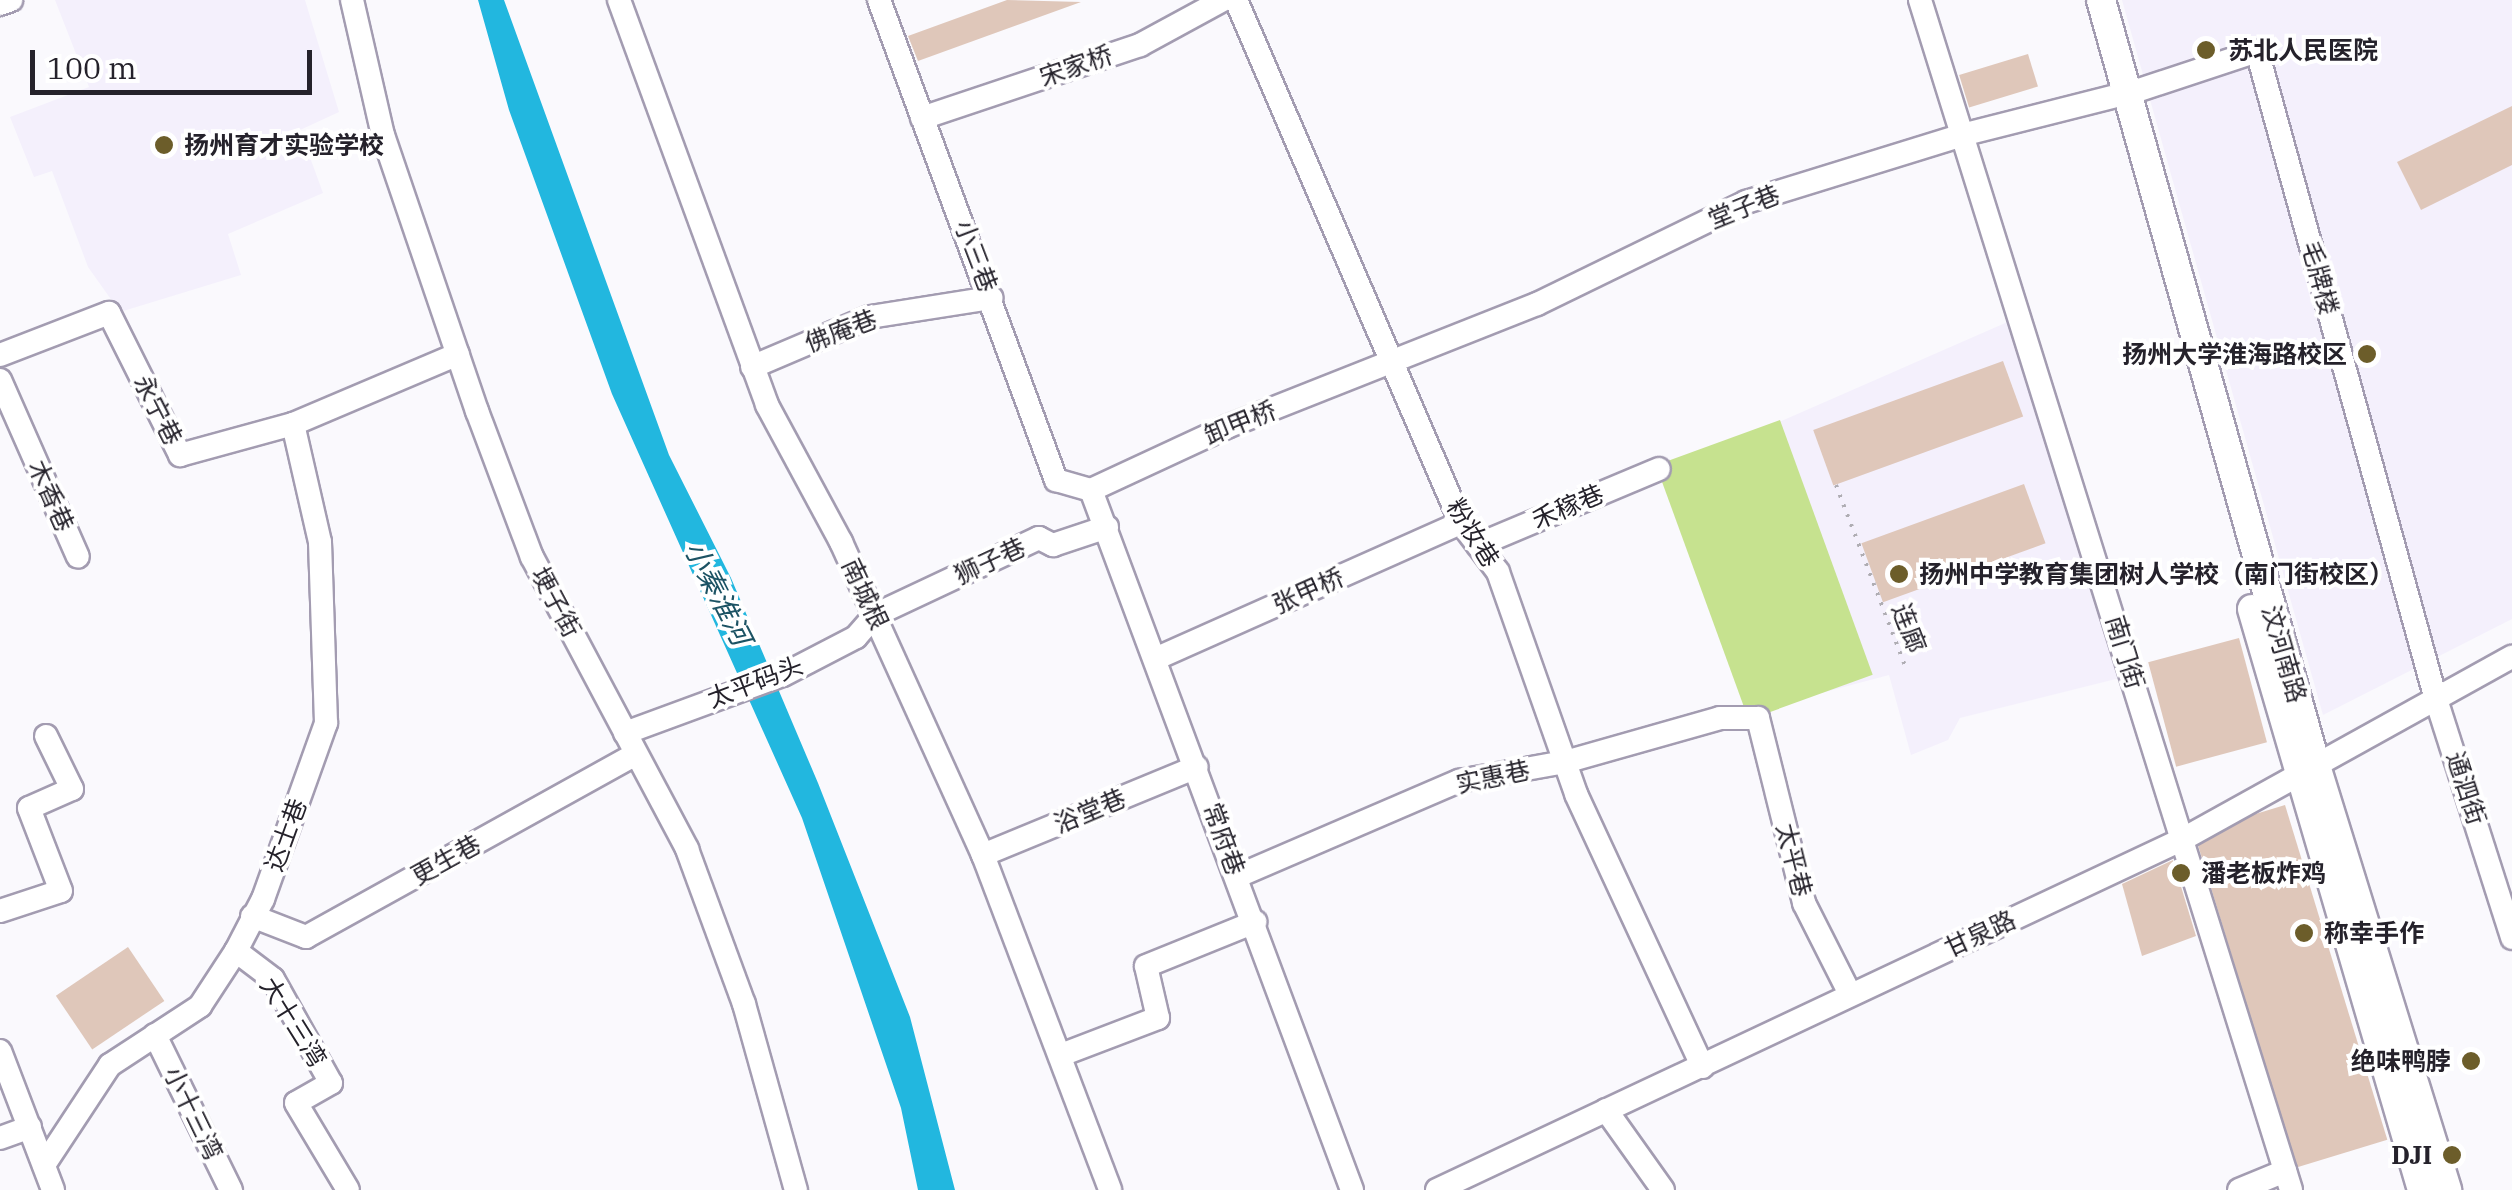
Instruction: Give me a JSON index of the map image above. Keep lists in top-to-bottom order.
{
  "streets": {
    "main road": ["汶河南路"],
    "street": [
      "宋家桥",
      "堂子巷",
      "小三巷",
      "毛牌楼",
      "佛庵巷",
      "永宁巷",
      "卸甲桥",
      "木香巷",
      "禾稼巷",
      "粉妆巷",
      "狮子巷",
      "张甲桥",
      "南城根",
      "埂子街",
      "南门街",
      "太平码头",
      "实惠巷",
      "通泗街",
      "浴堂巷",
      "达士巷",
      "常府巷",
      "更生巷",
      "太平巷",
      "甘泉路",
      "大十三湾",
      "小十三湾"
    ],
    "path": ["连廊"]
  },
  "crossings": [
    ["宋家桥", "小三巷"],
    ["堂子巷", "毛牌楼"],
    ["堂子巷", "卸甲桥"],
    ["堂子巷", "粉妆巷"],
    ["堂子巷", "南门街"],
    ["堂子巷", "汶河南路"],
    ["小三巷", "佛庵巷"],
    ["小三巷", "卸甲桥"],
    ["小三巷", "常府巷"],
    ["毛牌楼", "汶河南路"],
    ["毛牌楼", "通泗街"],
    ["毛牌楼", "甘泉路"],
    ["佛庵巷", "南城根"],
    ["永宁巷", "埂子街"],
    ["永宁巷", "达士巷"],
    ["卸甲桥", "粉妆巷"],
    ["卸甲桥", "常府巷"],
    ["禾稼巷", "粉妆巷"],
    ["粉妆巷", "张甲桥"],
    ["粉妆巷", "实惠巷"],
    ["粉妆巷", "甘泉路"],
    ["狮子巷", "南城根"],
    ["狮子巷", "太平码头"],
    ["狮子巷", "常府巷"],
    ["张甲桥", "常府巷"],
    ["南城根", "太平码头"],
    ["南城根", "浴堂巷"],
    ["埂子街", "太平码头"],
    ["埂子街", "更生巷"],
    ["南门街", "甘泉路"],
    ["汶河南路", "甘泉路"],
    ["太平码头", "更生巷"],
    ["实惠巷", "常府巷"],
    ["实惠巷", "太平巷"],
    ["通泗街", "甘泉路"],
    ["浴堂巷", "常府巷"],
    ["达士巷", "更生巷"],
    ["达士巷", "大十三湾"],
    ["达士巷", "小十三湾"],
    ["太平巷", "甘泉路"]
  ],
  "water": ["小秦淮河"],
  "places": [
    "苏北人民医院",
    "扬州育才实验学校",
    "扬州大学淮海路校区",
    "扬州中学教育集团树人学校（南门街校区）",
    "潘老板炸鸡",
    "称幸手作",
    "绝味鸭脖",
    "DJI"
  ],
  "scale_bar": "100 m"
}
